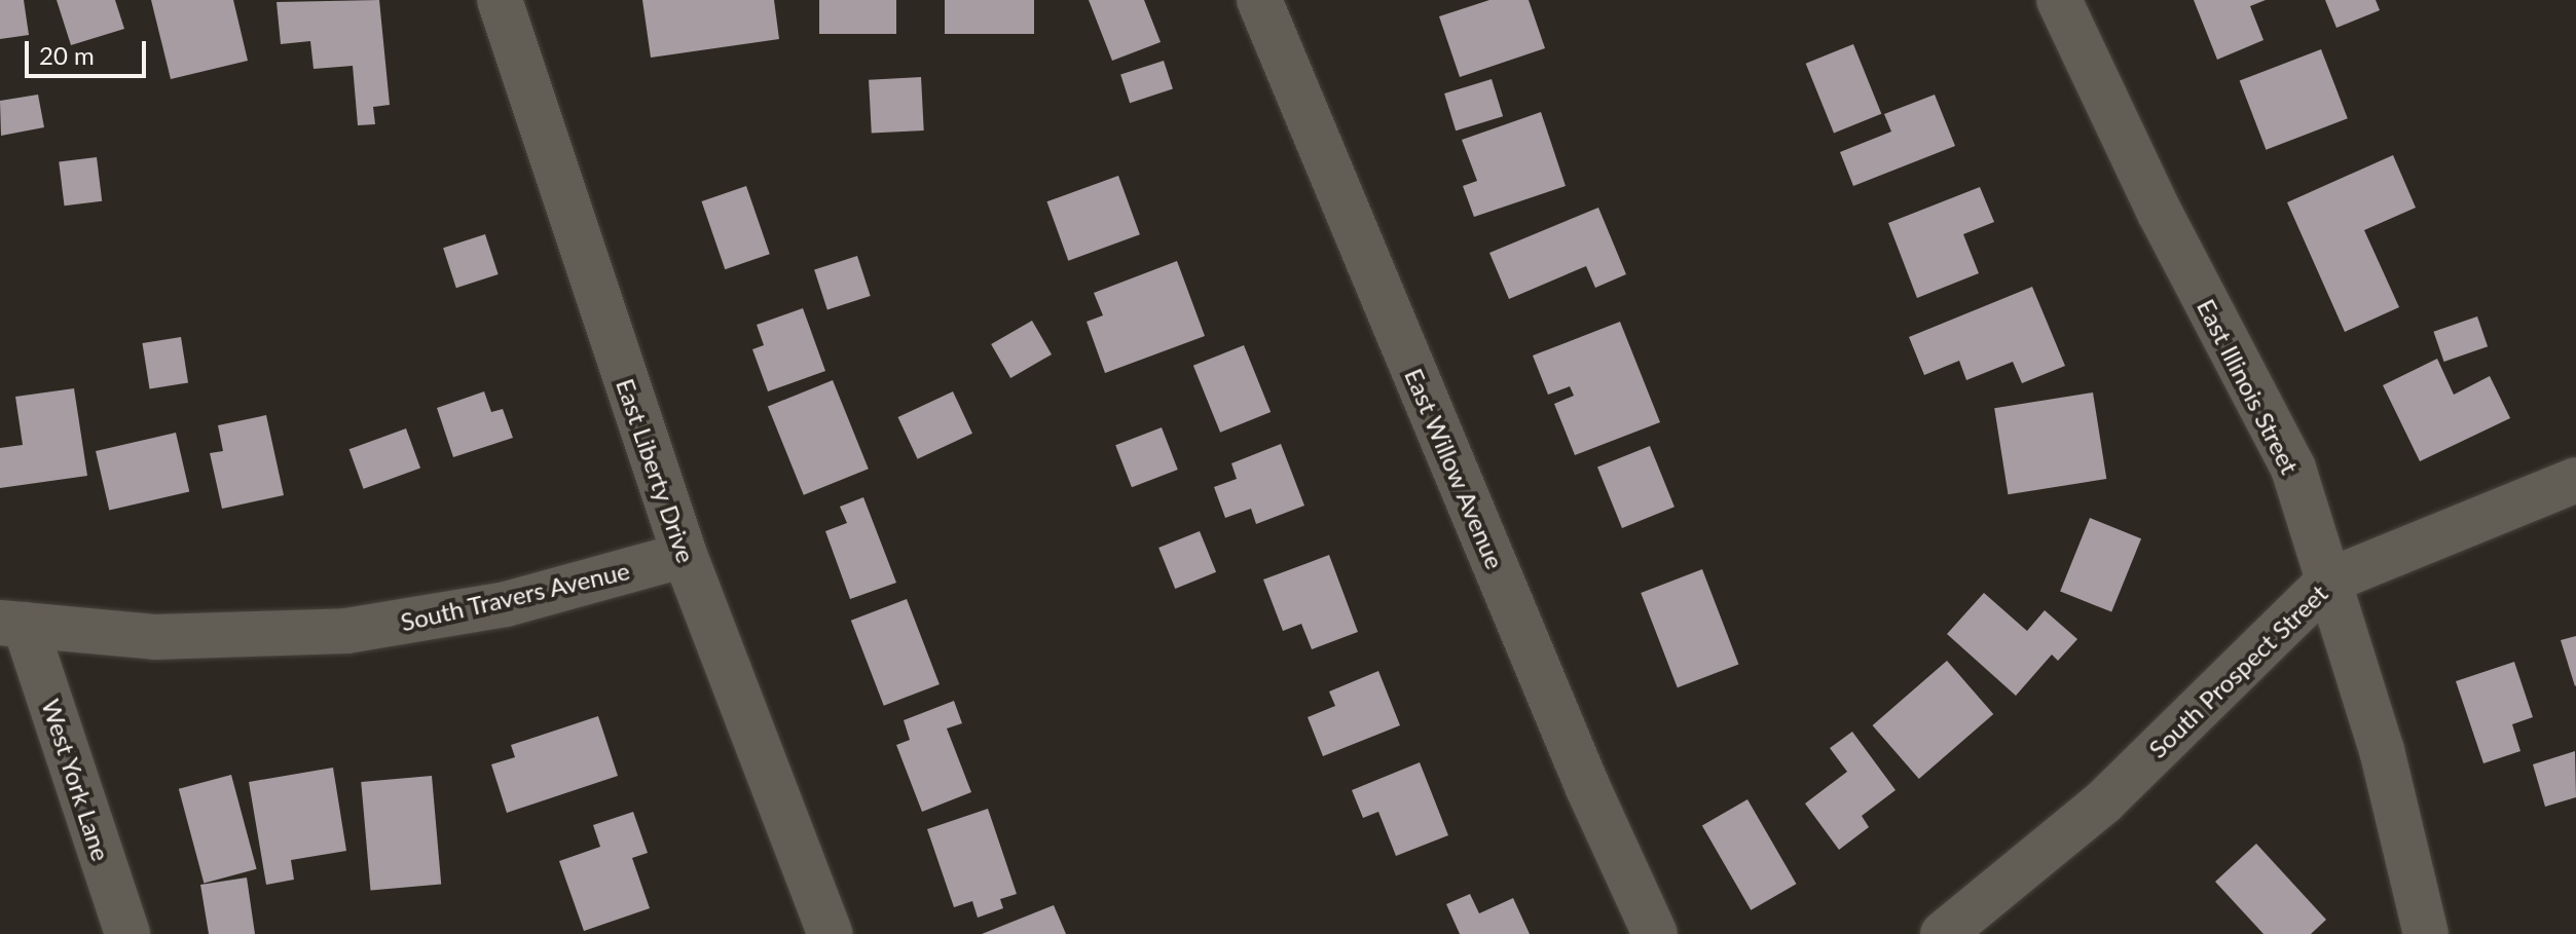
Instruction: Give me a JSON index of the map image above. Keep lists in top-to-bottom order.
{
  "streets": {
    "street": [
      "East Illinois Street",
      "East Willow Avenue",
      "East Liberty Drive",
      "South Travers Avenue",
      "South Prospect Street",
      "West York Lane"
    ]
  },
  "crossings": [
    ["East Illinois Street", "South Prospect Street"],
    ["East Liberty Drive", "South Travers Avenue"],
    ["South Travers Avenue", "West York Lane"]
  ],
  "scale_bar": "20 m"
}
